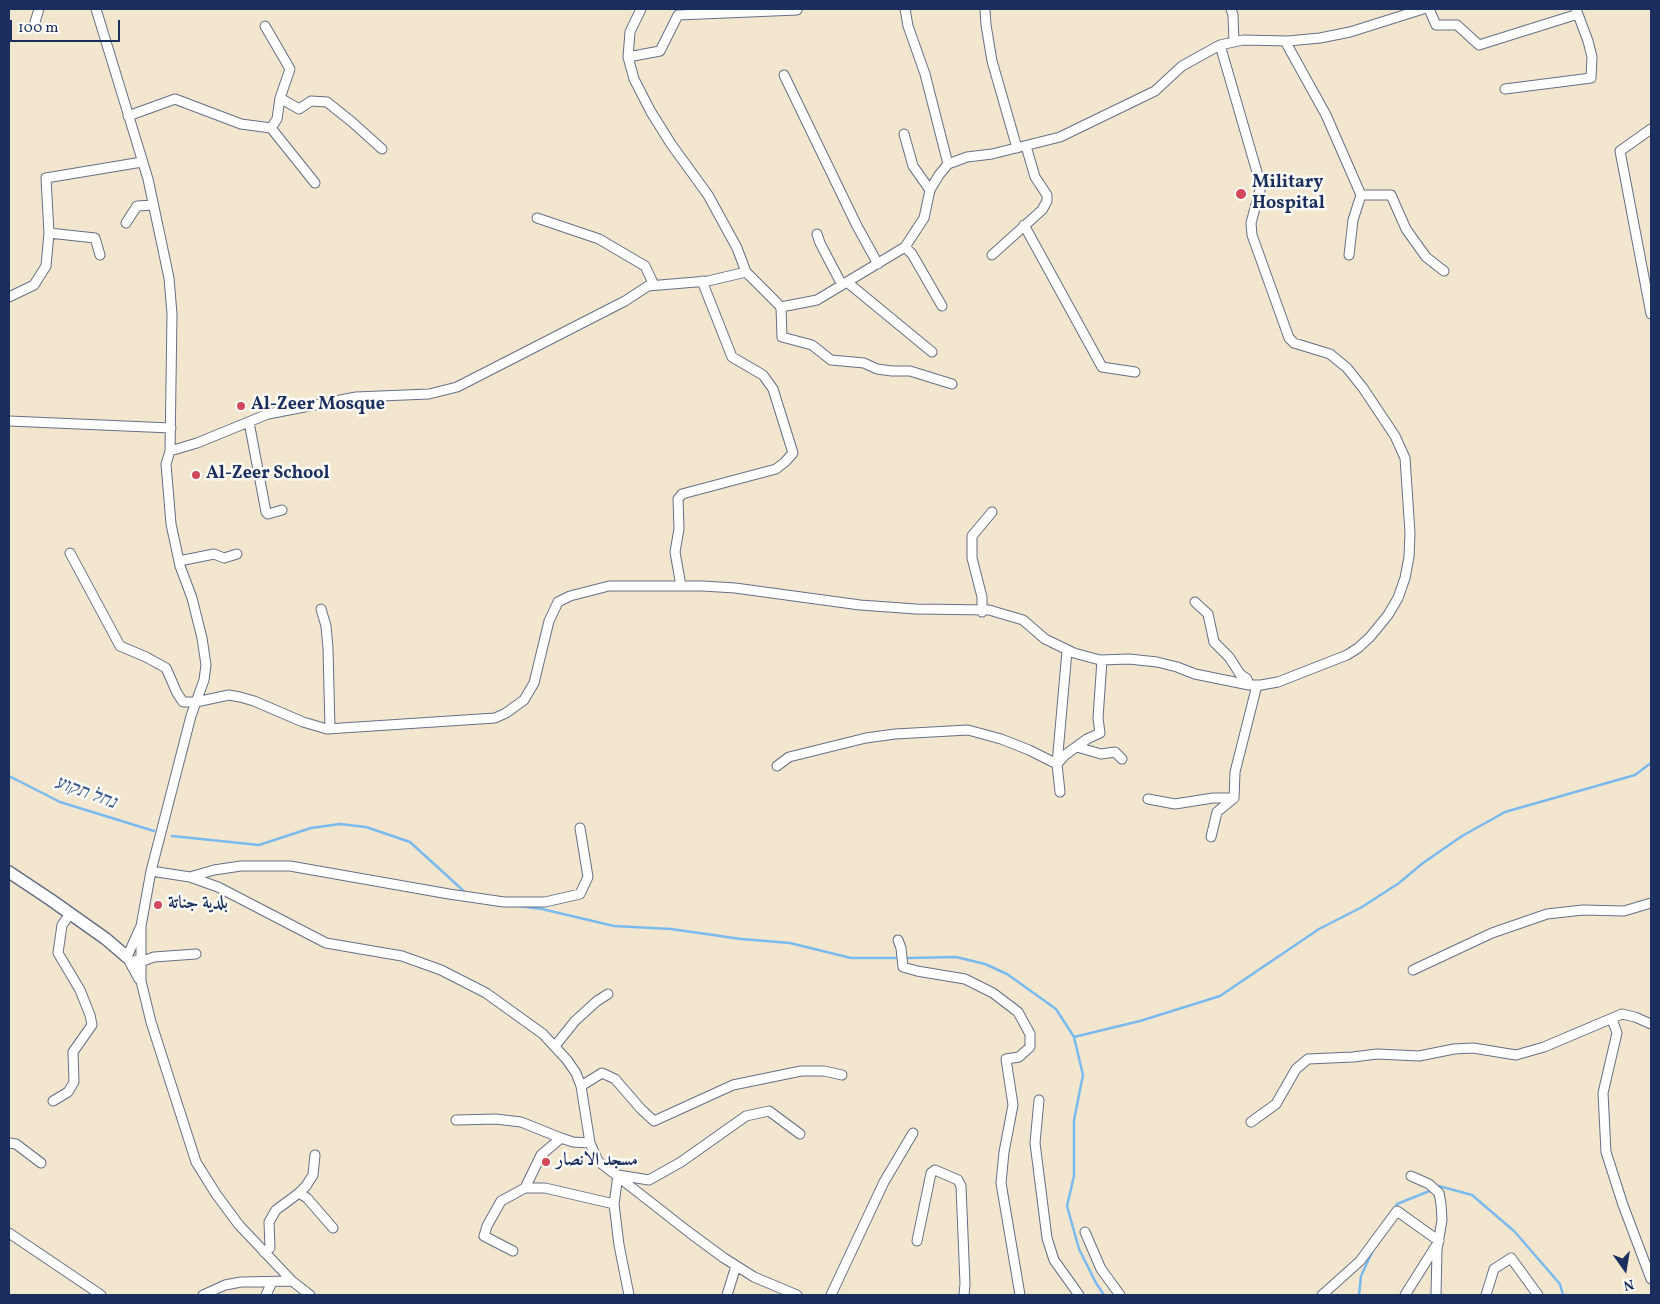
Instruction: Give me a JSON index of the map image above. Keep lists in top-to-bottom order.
{
  "water": ["נחל תקוע"],
  "places": [
    "Military Hospital",
    "Al-Zeer Mosque",
    "Al-Zeer School",
    "بلدية جناتة",
    "مسجد الانصار"
  ],
  "scale_bar": "100 m",
  "north": "bottom"
}
